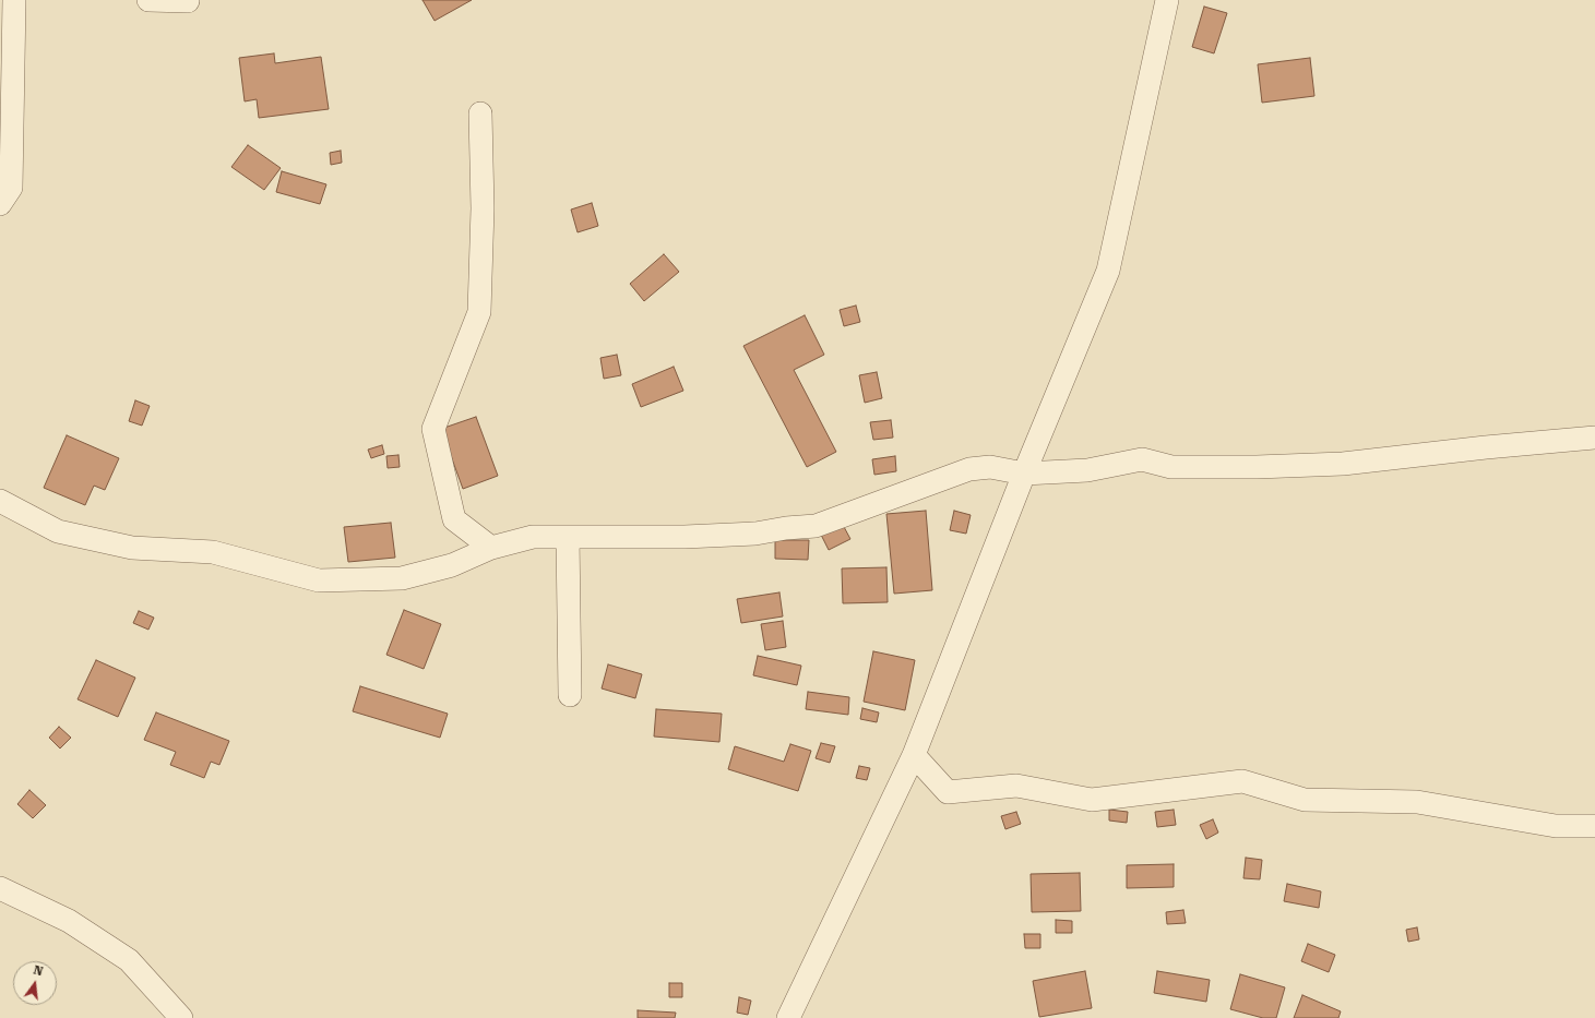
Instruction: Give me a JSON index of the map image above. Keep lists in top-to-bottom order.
{
  "north": "top"
}
